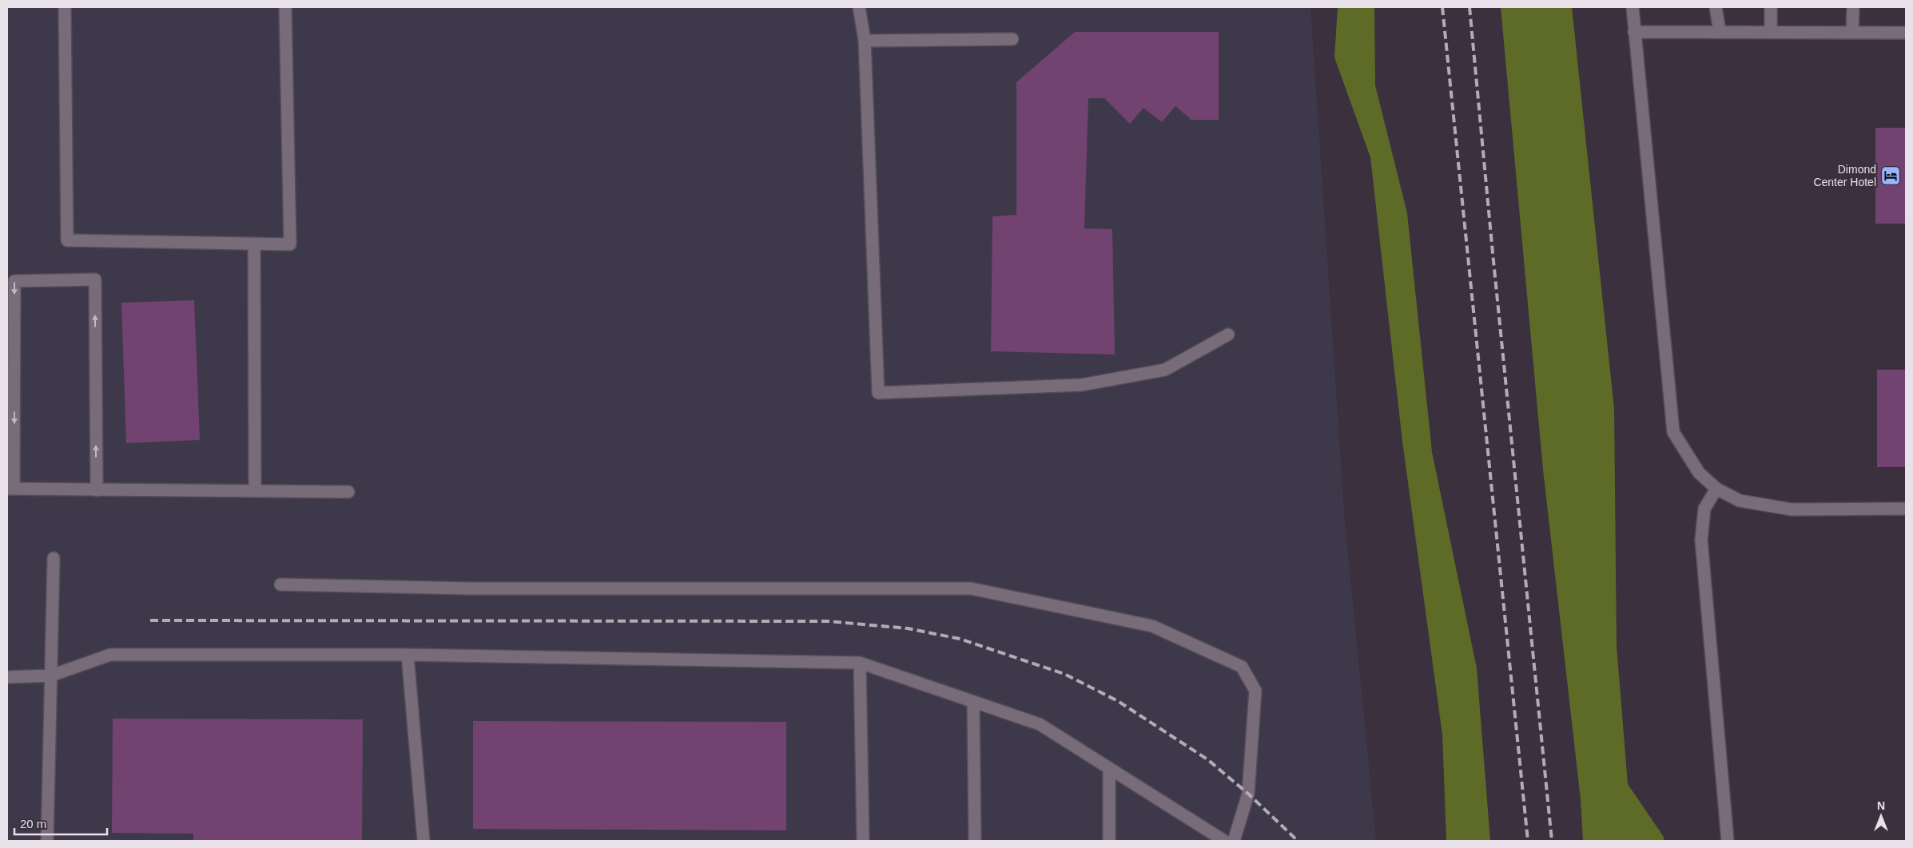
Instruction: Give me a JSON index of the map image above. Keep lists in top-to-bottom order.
{
  "places": {
    "hotel": ["Dimond Center Hotel"]
  },
  "scale_bar": "20 m",
  "north": "top"
}
